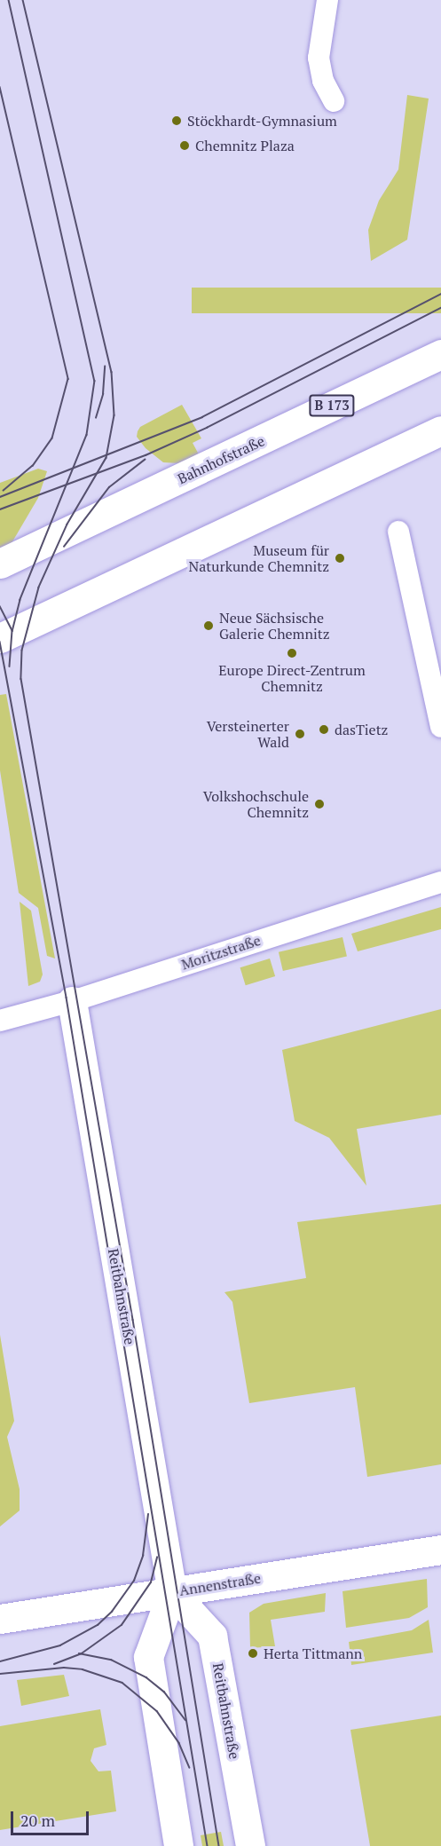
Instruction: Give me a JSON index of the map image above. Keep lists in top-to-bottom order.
{
  "streets": {
    "street": [
      "B 173",
      "Bahnhofstraße",
      "Moritzstraße",
      "Reitbahnstraße",
      "Annenstraße"
    ]
  },
  "crossings": [
    ["Moritzstraße", "Reitbahnstraße"],
    ["Reitbahnstraße", "Annenstraße"]
  ],
  "places": [
    "Stöckhardt-Gymnasium",
    "Chemnitz Plaza",
    "Museum für Naturkunde Chemnitz",
    "Neue Sächsische Galerie Chemnitz",
    "Europe Direct-Zentrum Chemnitz",
    "dasTietz",
    "Versteinerter Wald",
    "Volkshochschule Chemnitz",
    "Herta Tittmann"
  ],
  "scale_bar": "20 m"
}
